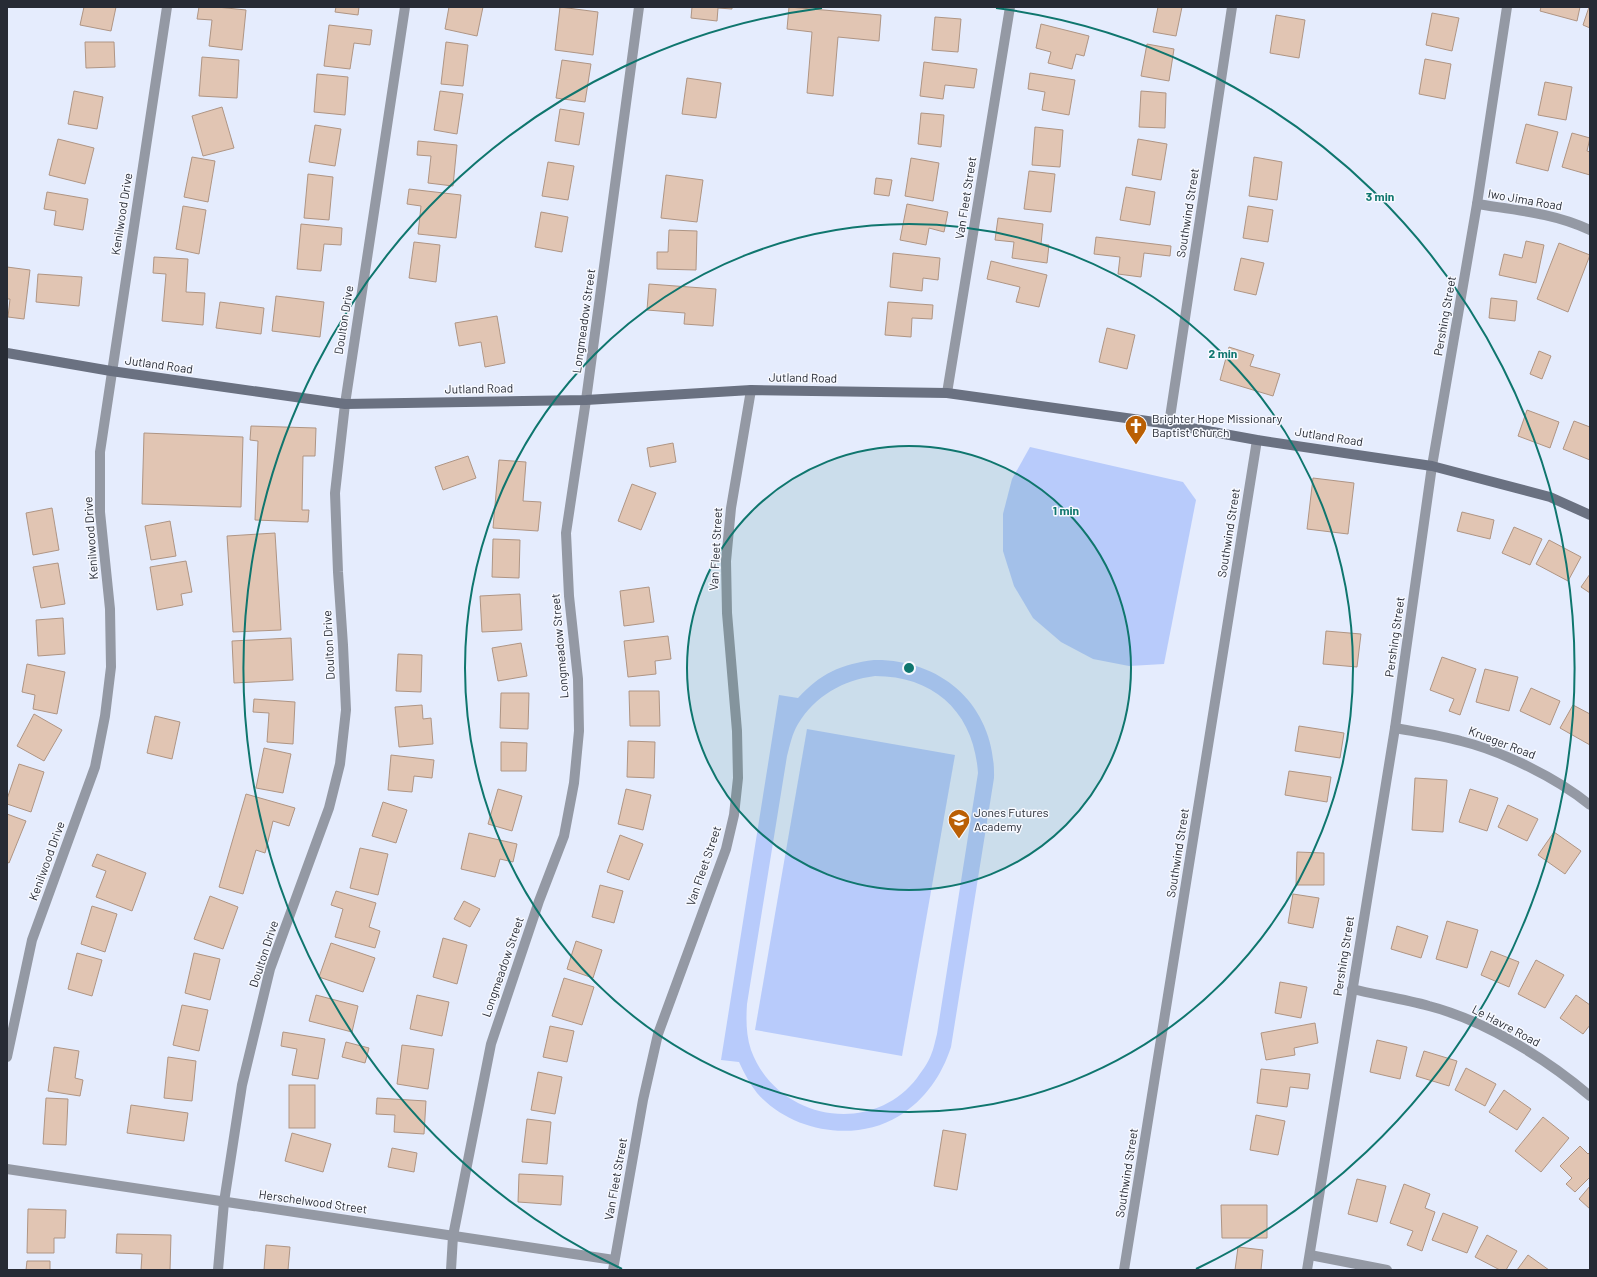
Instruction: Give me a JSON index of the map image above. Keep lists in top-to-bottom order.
{
  "streets": {
    "street": [
      "Van Fleet Street",
      "Iwo Jima Road",
      "Southwind Street",
      "Kenilwood Drive",
      "Pershing Street",
      "Doulton Drive",
      "Longmeadow Street",
      "Jutland Road",
      "Krueger Road",
      "Le Havre Road",
      "Herschelwood Street"
    ]
  },
  "crossings": [
    ["Van Fleet Street", "Jutland Road"],
    ["Van Fleet Street", "Herschelwood Street"],
    ["Iwo Jima Road", "Pershing Street"],
    ["Southwind Street", "Jutland Road"],
    ["Kenilwood Drive", "Jutland Road"],
    ["Pershing Street", "Jutland Road"],
    ["Pershing Street", "Krueger Road"],
    ["Pershing Street", "Le Havre Road"],
    ["Doulton Drive", "Jutland Road"],
    ["Doulton Drive", "Herschelwood Street"],
    ["Longmeadow Street", "Jutland Road"],
    ["Longmeadow Street", "Herschelwood Street"]
  ],
  "places": {
    "church": ["Brighter Hope Missionary Baptist Church"],
    "school or university": ["Jones Futures Academy"]
  },
  "rings": ["3 min", "2 min", "1 min"]
}
